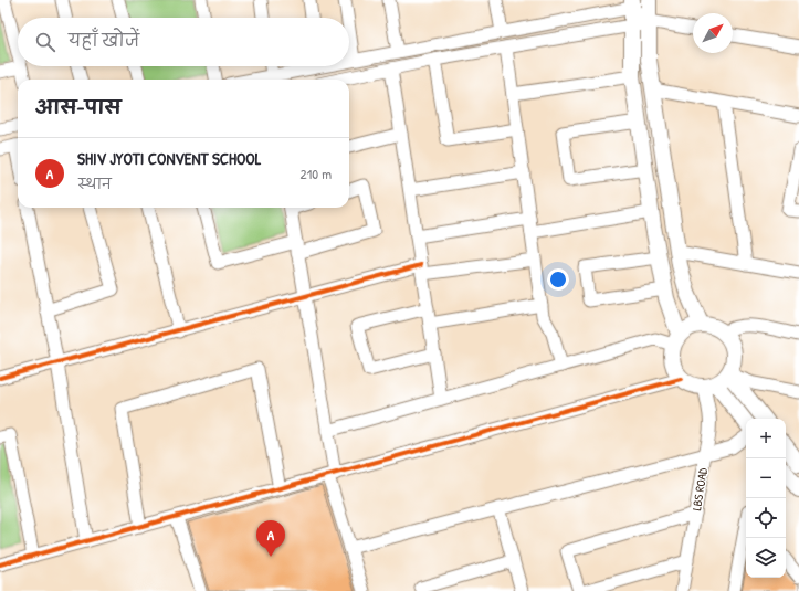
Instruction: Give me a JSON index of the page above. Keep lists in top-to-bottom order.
{
  "streets": {
    "street": ["LBS ROAD"]
  },
  "north": "top right",
  "page": {
    "search": "यहाँ खोजें",
    "heading": "आस-पास",
    "list": [
      {
        "mark": "A",
        "name": "SHIV JYOTI CONVENT SCHOOL",
        "note": "स्थान",
        "value": "210 m"
      }
    ],
    "map_buttons": ["+", "−"],
    "pins": "A"
  }
}
